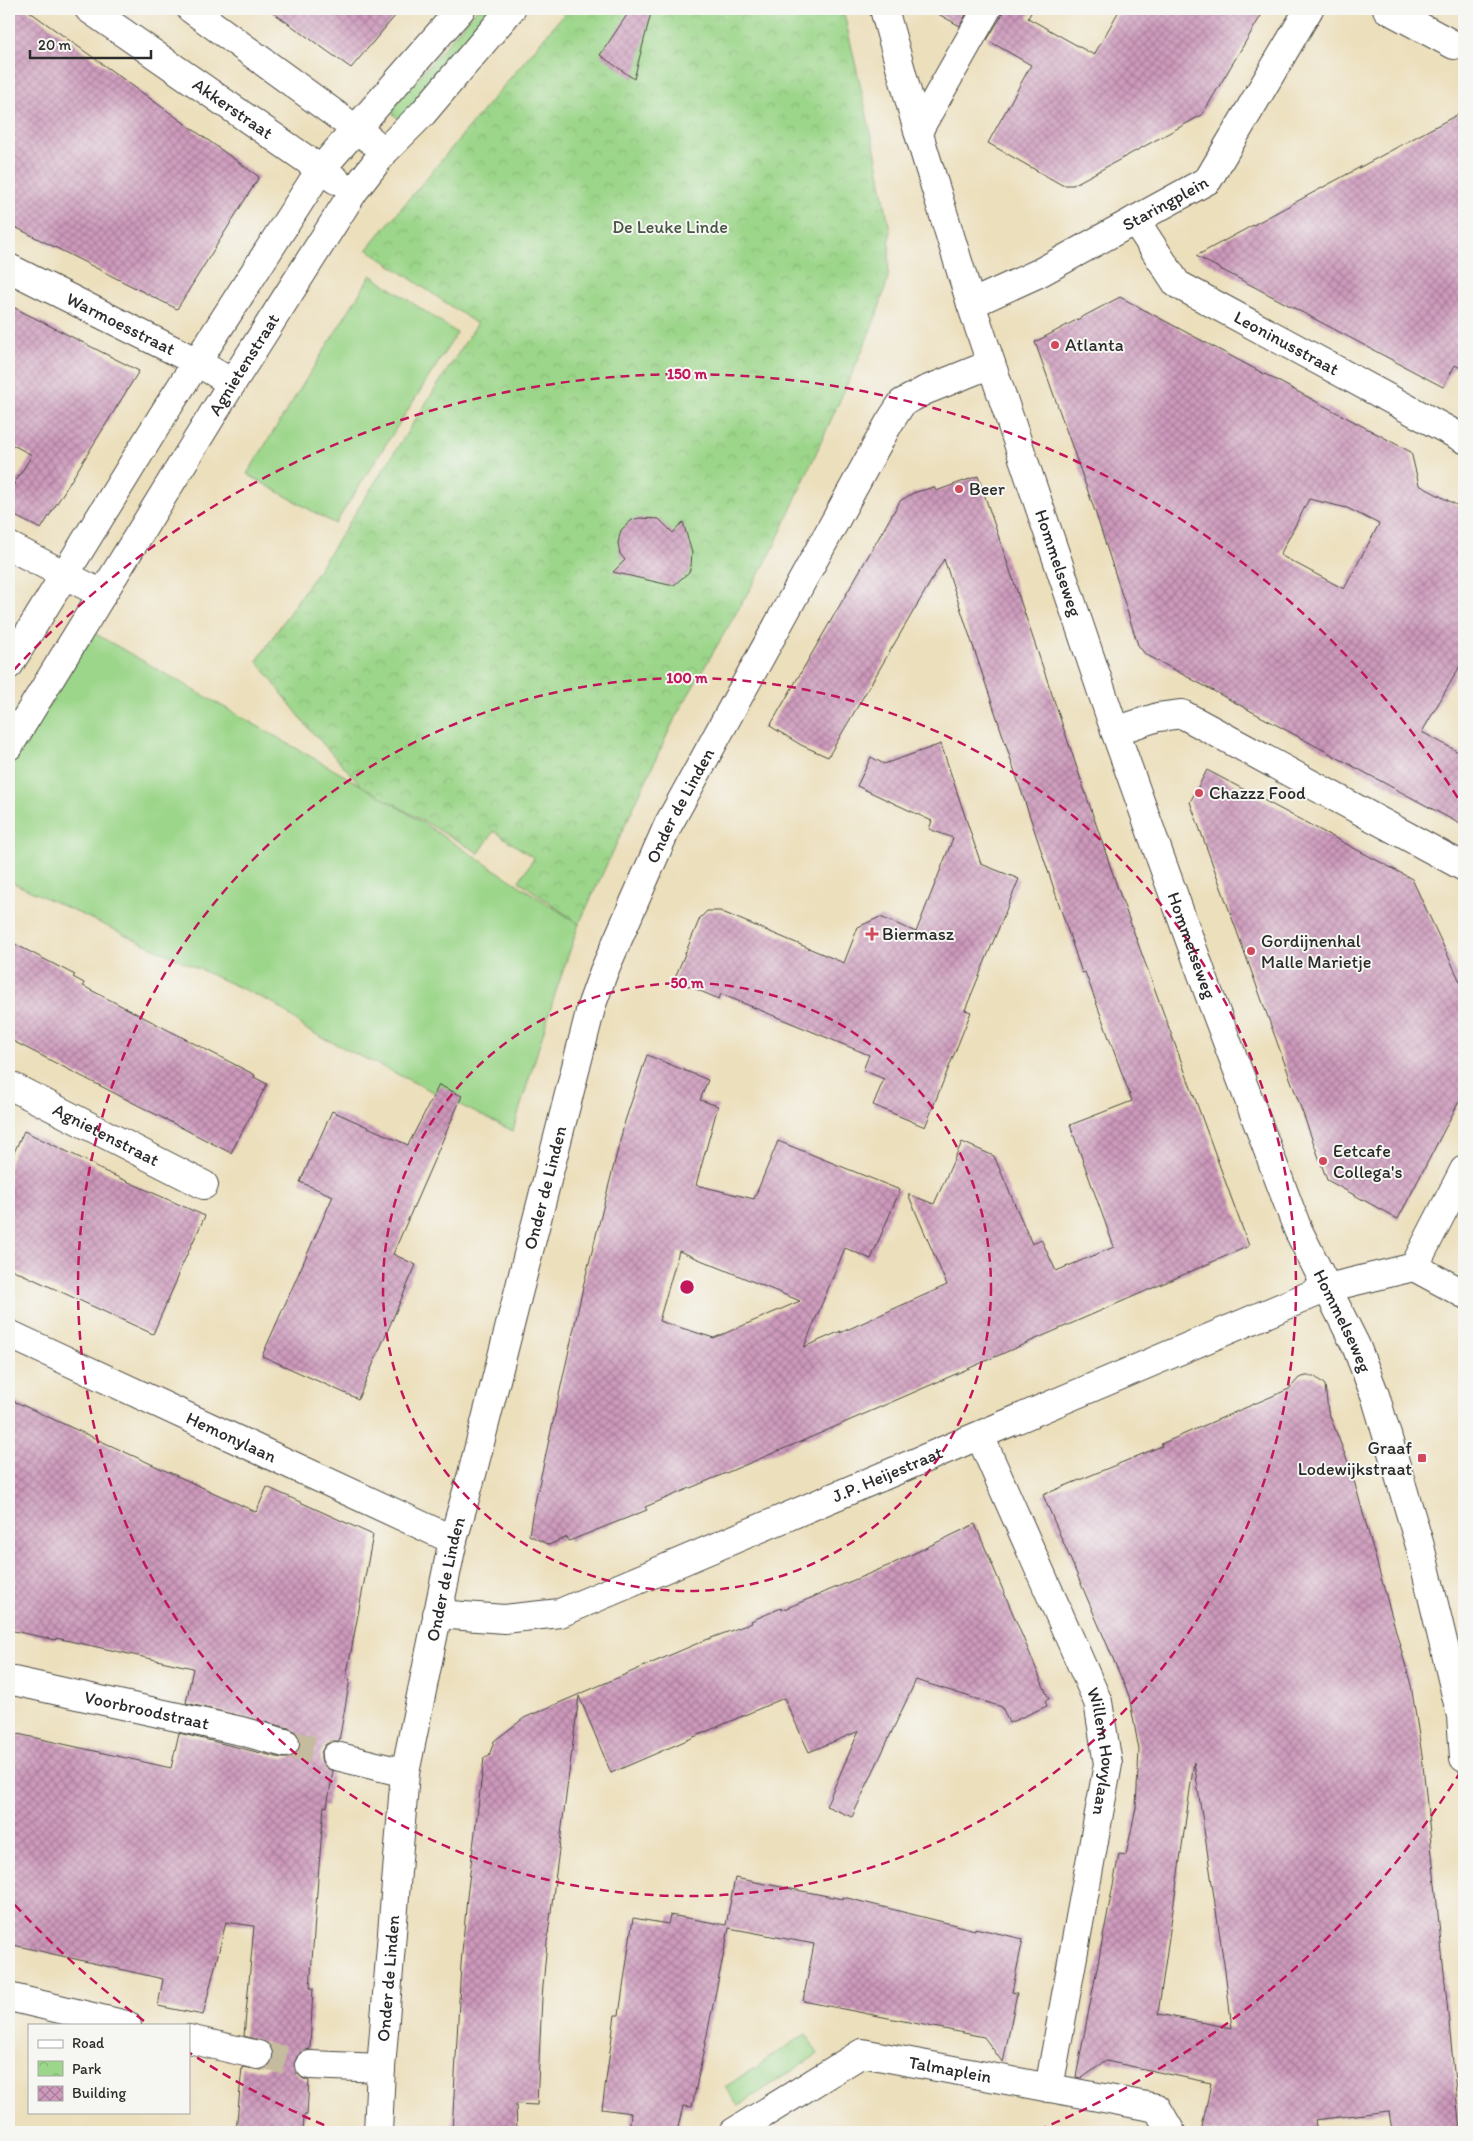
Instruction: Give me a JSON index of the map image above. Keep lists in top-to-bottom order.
{
  "streets": {
    "street": [
      "Akkerstraat",
      "Staringplein",
      "Warmoesstraat",
      "Leoninusstraat",
      "Agnietenstraat",
      "Hommelseweg",
      "Onder de Linden",
      "Hemonylaan",
      "J.P. Heijestraat",
      "Voorbroodstraat",
      "Willem Hovylaan",
      "Talmaplein"
    ]
  },
  "crossings": [
    ["Akkerstraat", "Agnietenstraat"],
    ["Staringplein", "Leoninusstraat"],
    ["Staringplein", "Hommelseweg"],
    ["Warmoesstraat", "Agnietenstraat"],
    ["Hommelseweg", "Onder de Linden"],
    ["Hommelseweg", "J.P. Heijestraat"],
    ["Onder de Linden", "Hemonylaan"],
    ["Onder de Linden", "J.P. Heijestraat"],
    ["J.P. Heijestraat", "Willem Hovylaan"],
    ["Willem Hovylaan", "Talmaplein"]
  ],
  "parks": ["De Leuke Linde"],
  "places": {
    "other": [
      "Atlanta",
      "Beer",
      "Chazzz Food",
      "Gordijnenhal Malle Marietje",
      "Eetcafe Collega's"
    ],
    "health": ["Biermasz"],
    "transit": ["Graaf Lodewijkstraat"]
  },
  "legend": ["Road", "Park", "Building"],
  "scale_bar": "20 m",
  "rings": ["150 m", "100 m", "50 m"]
}
